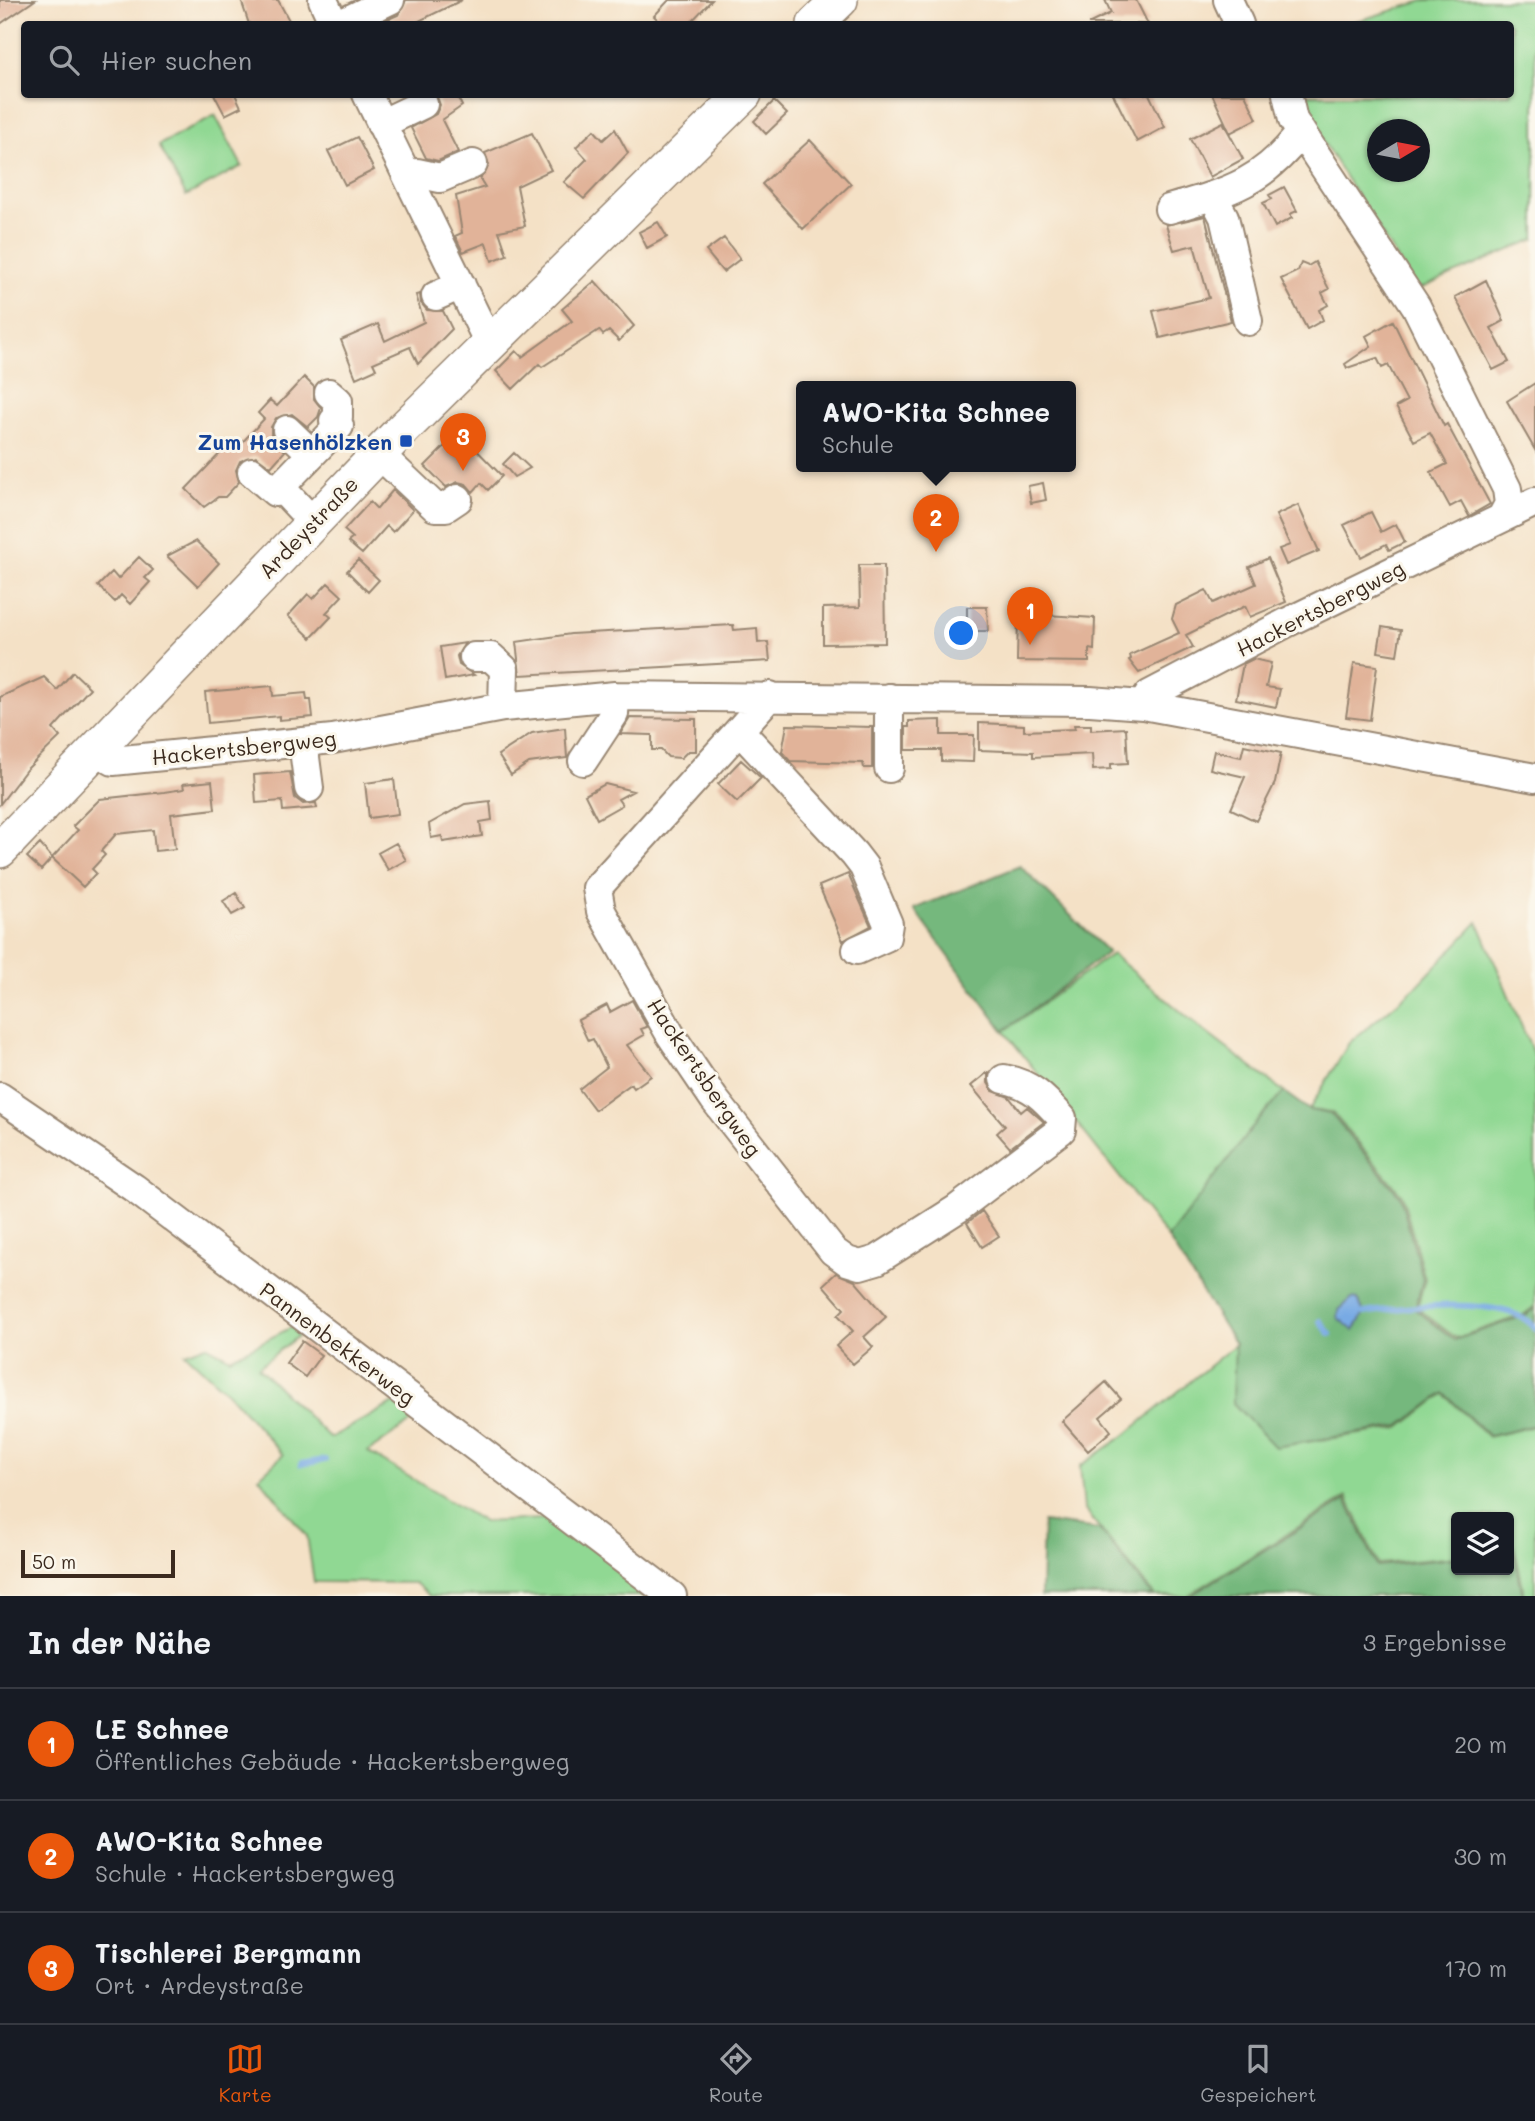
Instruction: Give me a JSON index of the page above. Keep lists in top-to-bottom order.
{
  "streets": {
    "main road": ["Ardeystraße"],
    "street": ["Hackertsbergweg", "Pannenbekkerweg"]
  },
  "crossings": [
    ["Ardeystraße", "Hackertsbergweg"]
  ],
  "places": {
    "transit": ["Zum Hasenhölzken"]
  },
  "scale_bar": "50 m",
  "north": "right",
  "page": {
    "search": "Hier suchen",
    "popup": ["AWO-Kita Schnee", "Schule"],
    "pins": ["3", "2", "1"],
    "scale": "50 m",
    "heading": ["In der Nähe", "3 Ergebnisse"],
    "list": [
      {
        "mark": "1",
        "name": "LE Schnee",
        "note": "Öffentliches Gebäude · Hackertsbergweg",
        "value": "20 m"
      },
      {
        "mark": "2",
        "name": "AWO-Kita Schnee",
        "note": "Schule · Hackertsbergweg",
        "value": "30 m"
      },
      {
        "mark": "3",
        "name": "Tischlerei Bergmann",
        "note": "Ort · Ardeystraße",
        "value": "170 m"
      }
    ],
    "nav": ["Karte", "Route", "Gespeichert"]
  }
}
